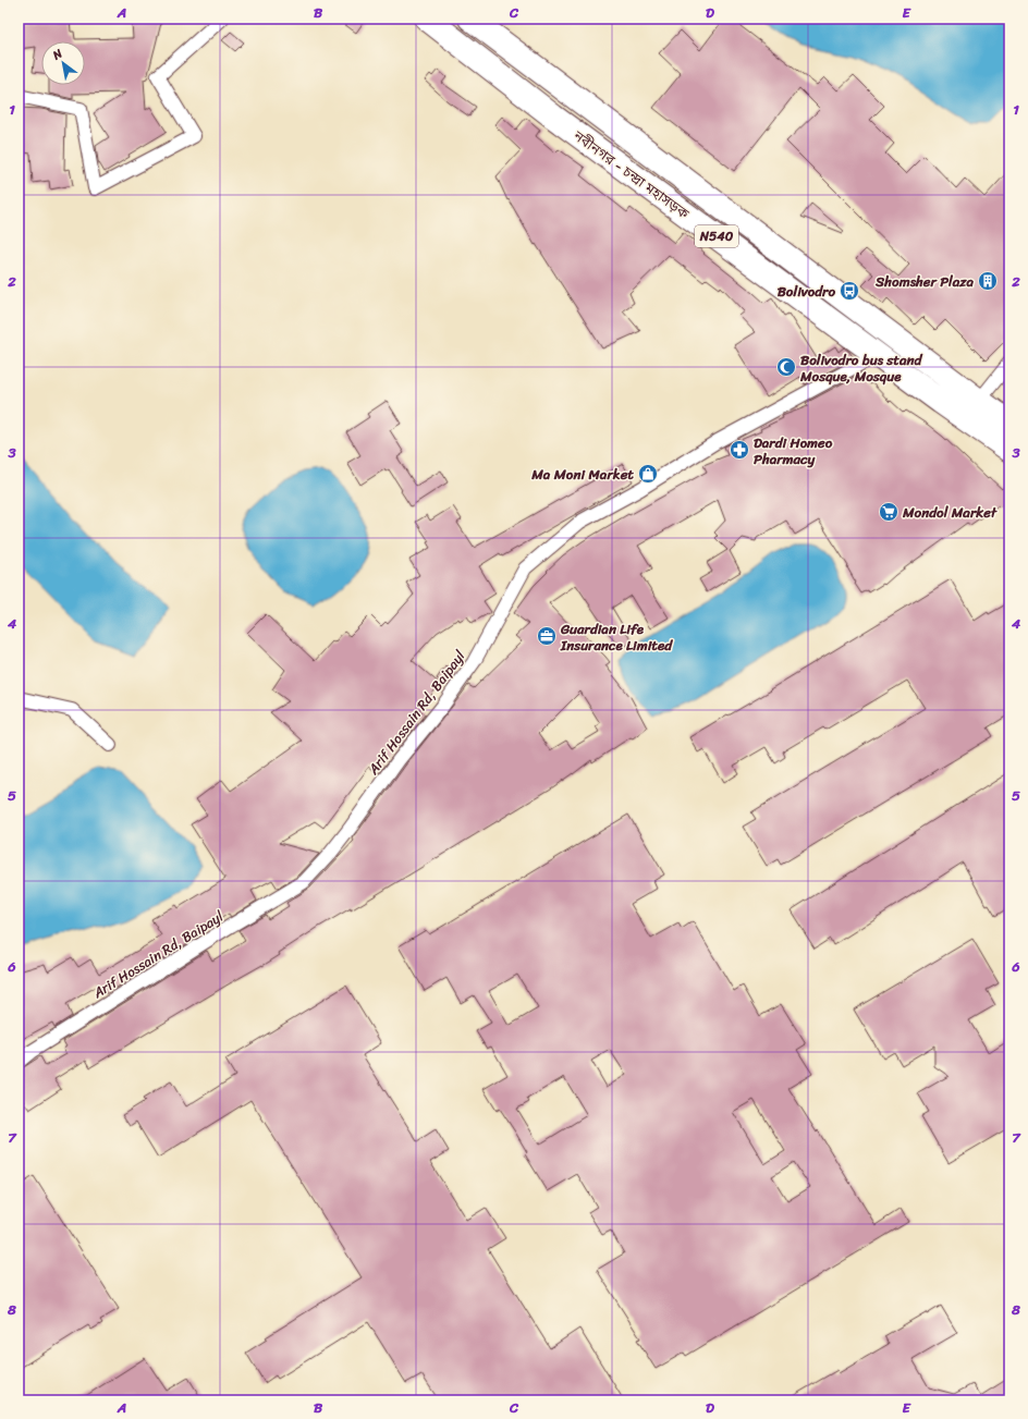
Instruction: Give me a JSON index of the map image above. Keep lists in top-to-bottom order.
{
  "streets": {
    "highway": ["নবীনগর - চন্দ্রা মহাসড়ক", "N540"],
    "street": ["Arif Hossain Rd, Baipayl"]
  },
  "crossings": [
    ["নবীনগর - চন্দ্রা মহাসড়ক", "Arif Hossain Rd, Baipayl"]
  ],
  "places": {
    "building": ["Shomsher Plaza"],
    "bus stop": ["Bolivodro"],
    "mosque": ["Bolivodro bus stand Mosque, Mosque"],
    "pharmacy": ["Dardi Homeo Pharmacy"],
    "shop": ["Ma Moni Market"],
    "supermarket": ["Mondol Market"],
    "office": ["Guardian Life Insurance Limited"]
  },
  "north": "top left",
  "grid": {
    "columns": [
      "A",
      "B",
      "C",
      "D",
      "E"
    ],
    "rows": [
      "1",
      "2",
      "3",
      "4",
      "5",
      "6",
      "7",
      "8"
    ]
  }
}
